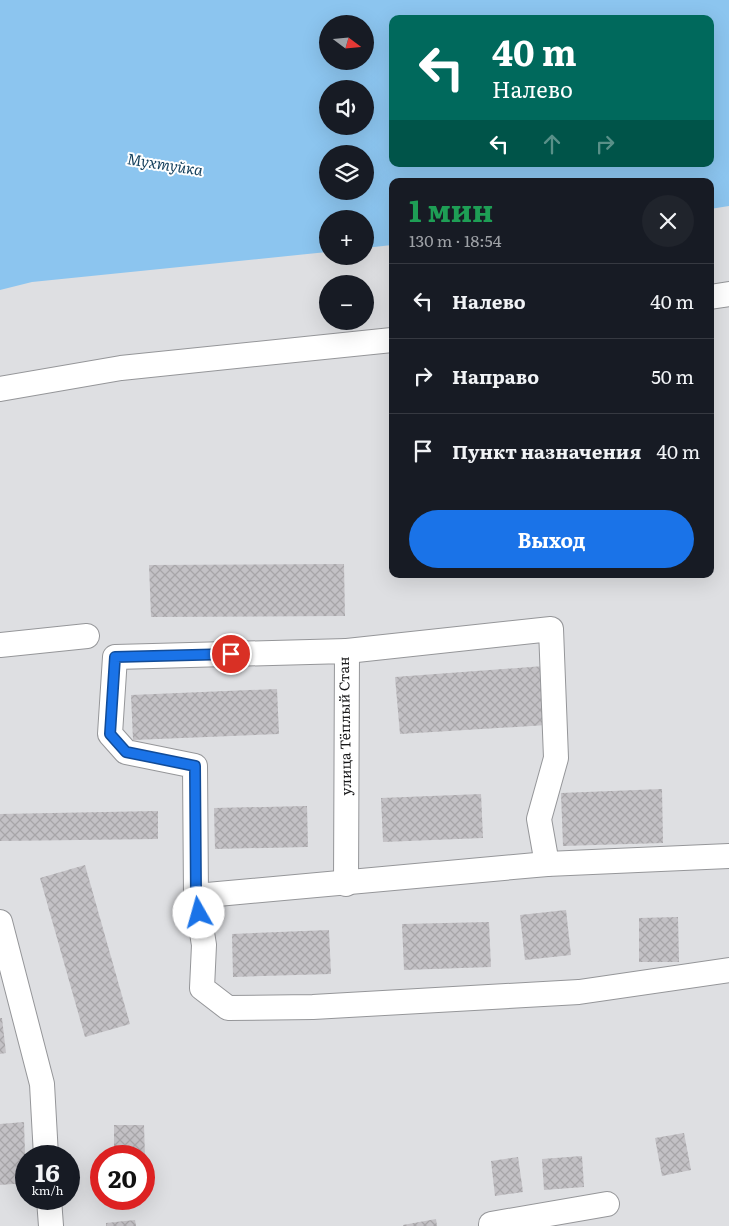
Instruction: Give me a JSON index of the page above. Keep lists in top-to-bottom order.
{
  "streets": {
    "street": ["улица Тёплый Стан"]
  },
  "water": ["Мухтуйка"],
  "north": "right",
  "page": {
    "map_buttons": ["+", "−"],
    "turn": ["40 m", "Налево"],
    "heading": ["1 мин", "130 m · 18:54"],
    "list": [
      {
        "name": "Налево",
        "value": "40 m"
      },
      {
        "name": "Направо",
        "value": "50 m"
      },
      {
        "name": "Пункт назначения",
        "value": "40 m"
      }
    ],
    "buttons": "Выход",
    "speed": "16 km/h",
    "limit": "20"
  }
}
